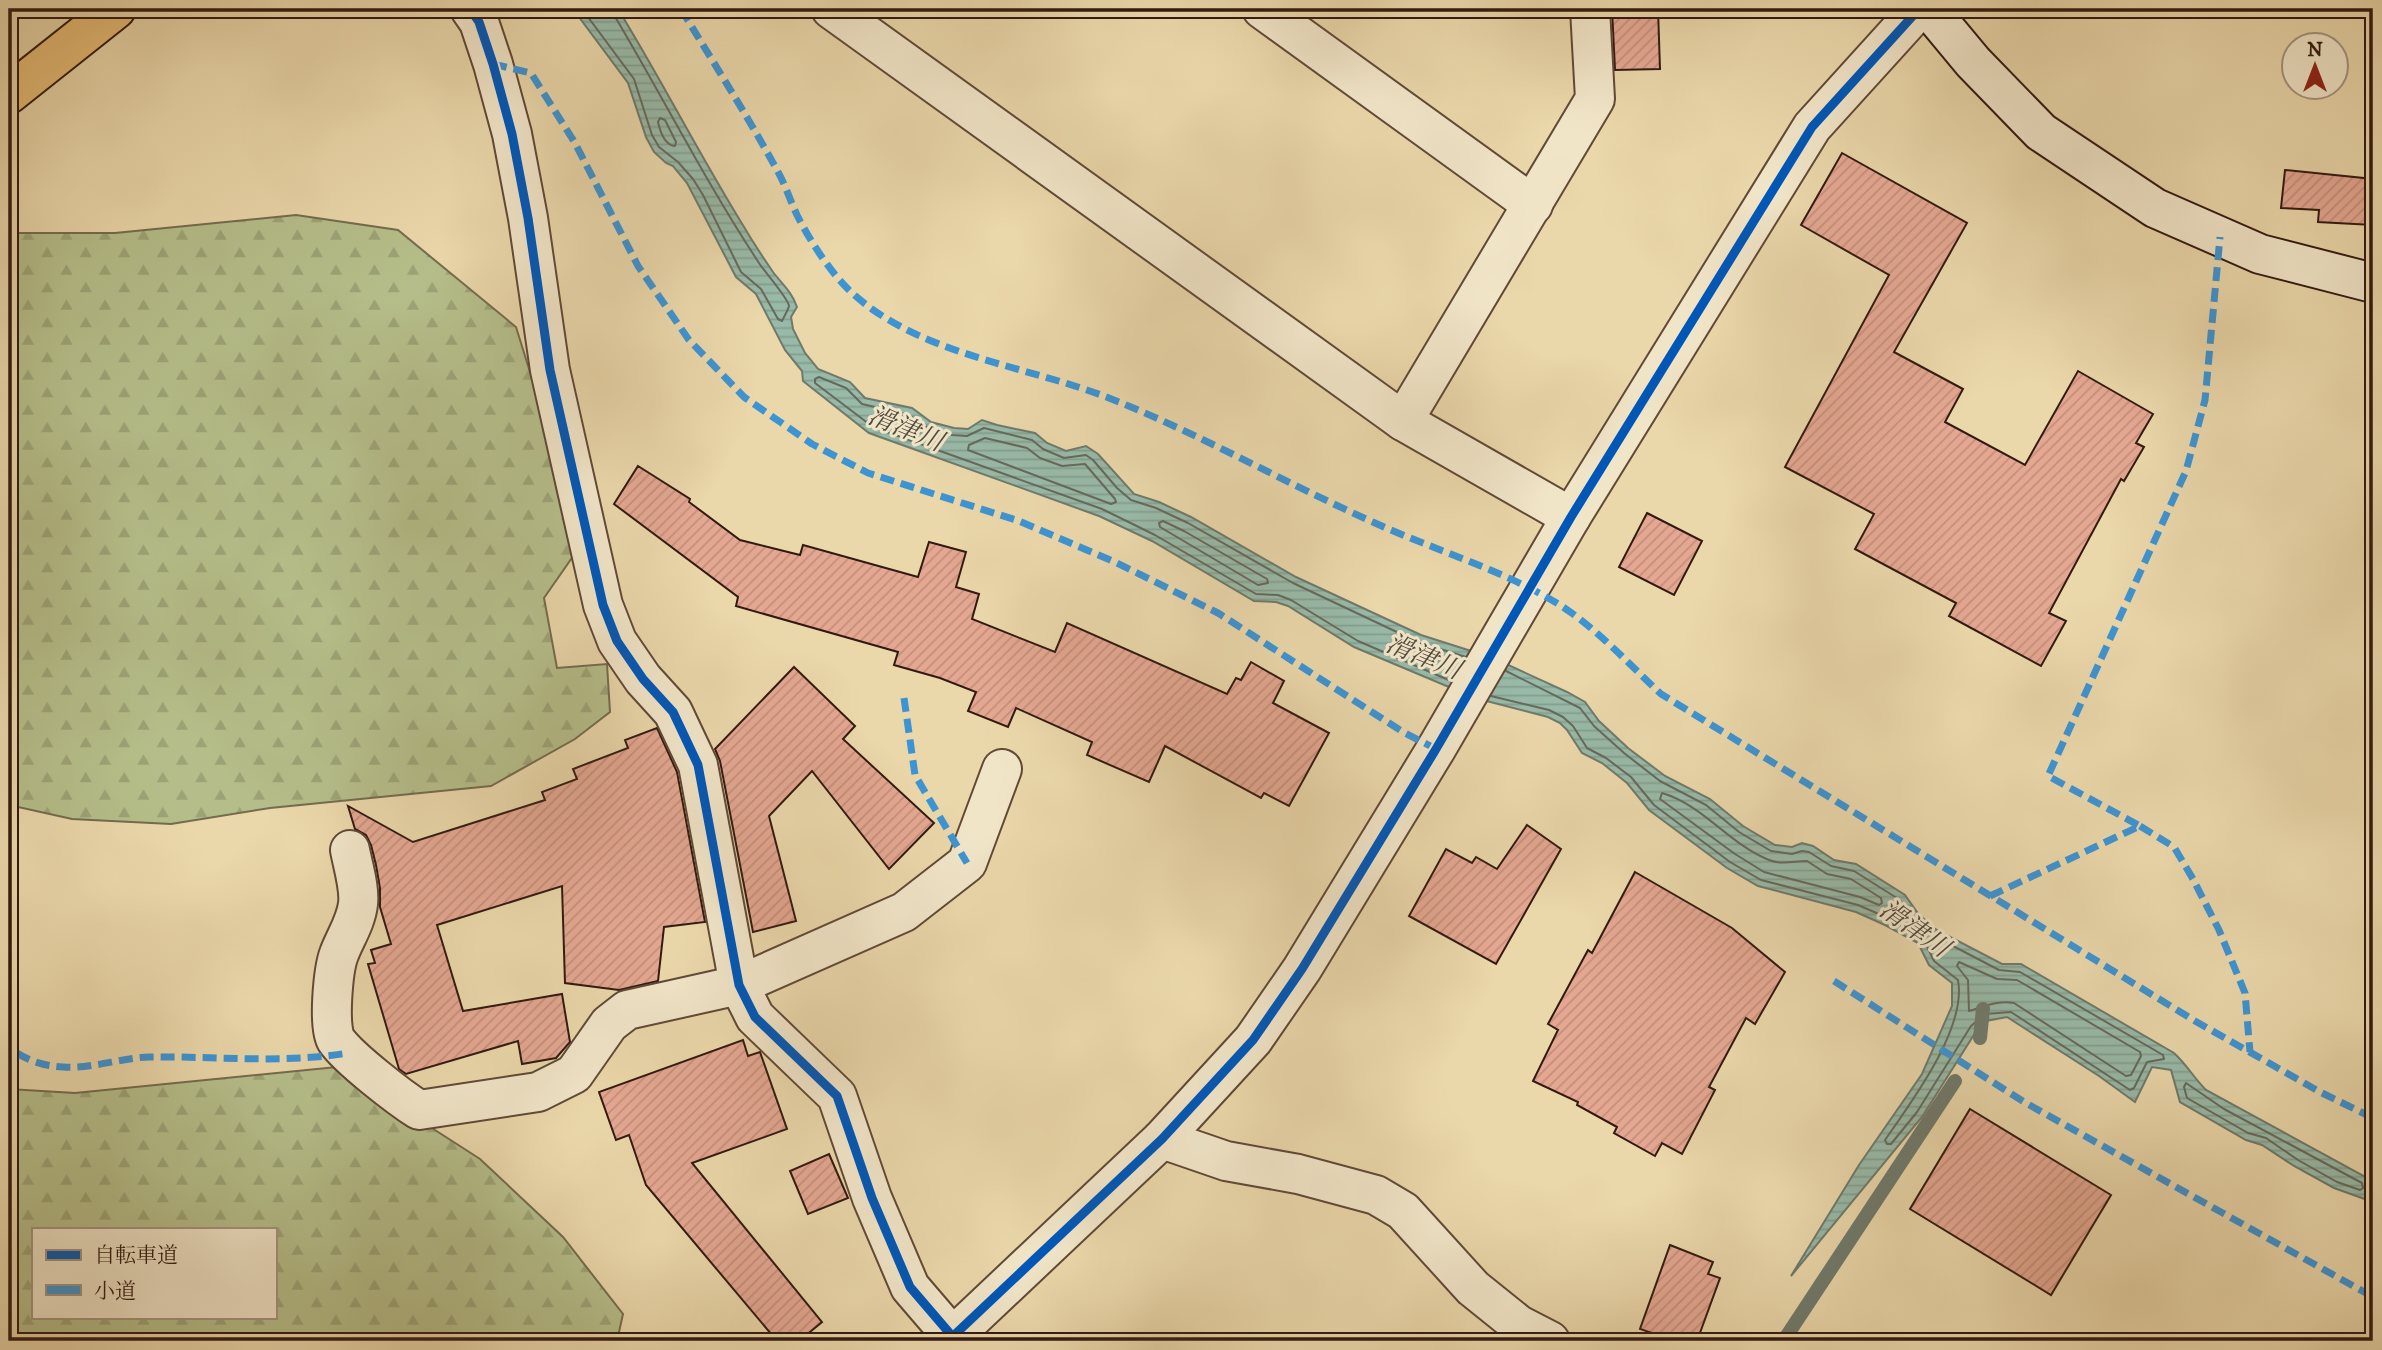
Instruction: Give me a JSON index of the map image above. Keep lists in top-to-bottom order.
{
  "water": ["滑津川"],
  "legend": ["自転車道", "小道"],
  "north": "top"
}
